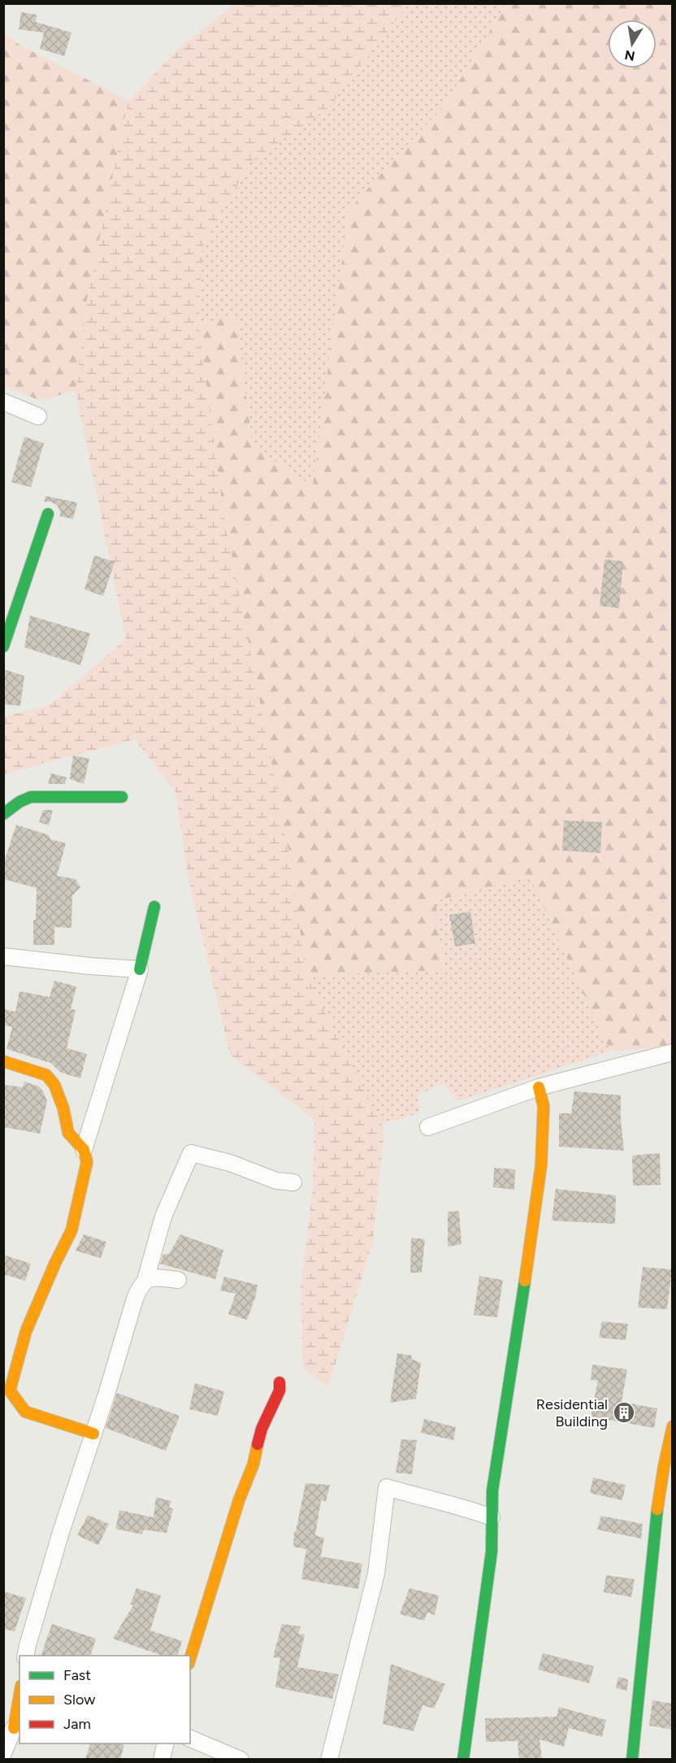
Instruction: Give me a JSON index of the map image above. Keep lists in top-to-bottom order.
{
  "places": {
    "building": ["Residential Building"]
  },
  "legend": ["Fast", "Slow", "Jam"],
  "north": "bottom"
}
